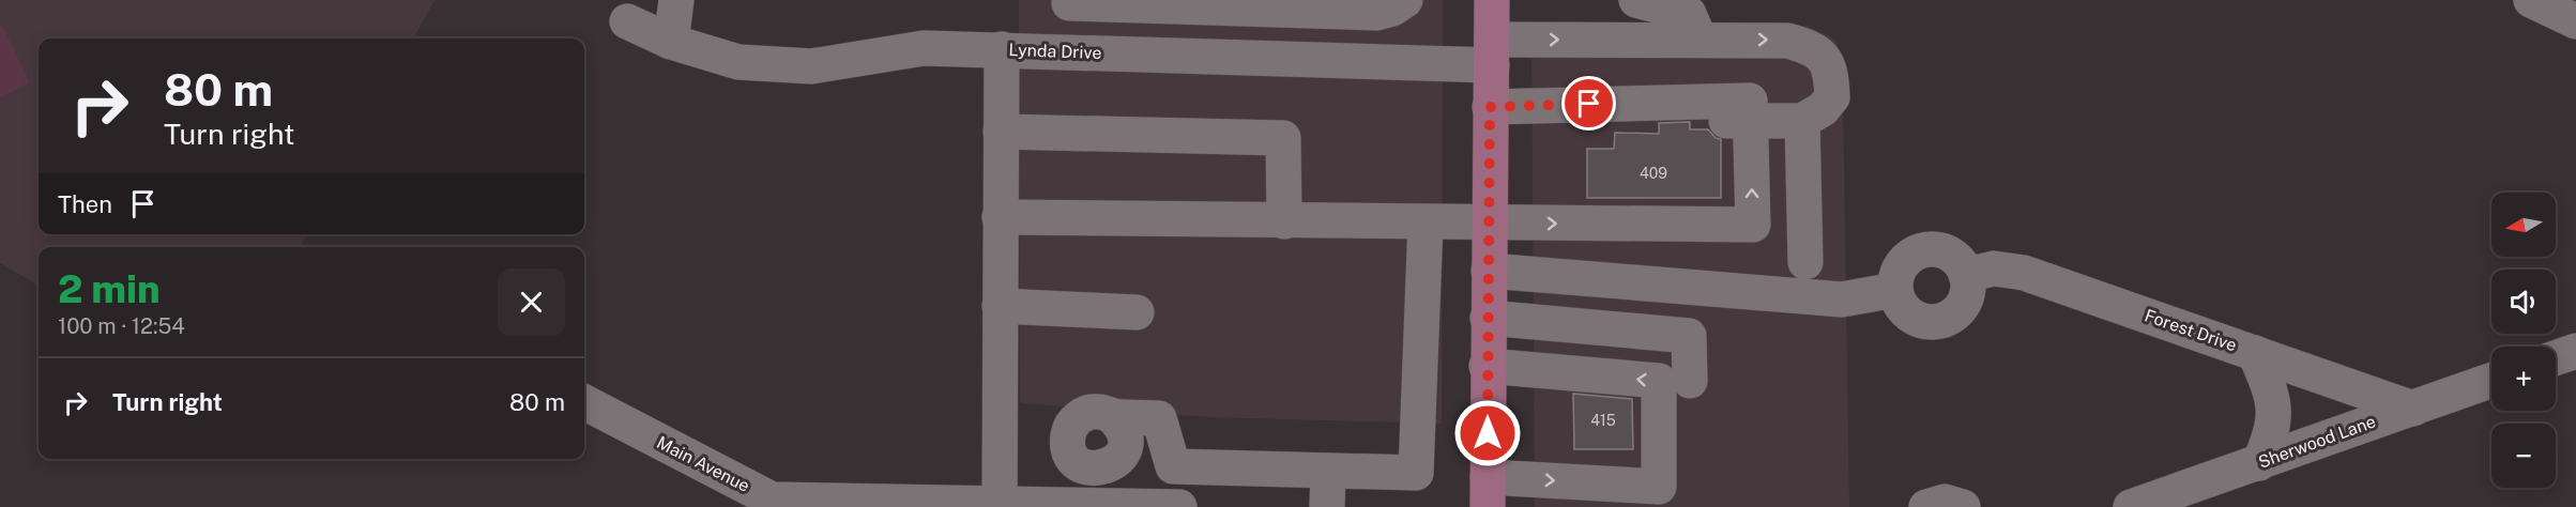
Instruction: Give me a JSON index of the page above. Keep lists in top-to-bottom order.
{
  "streets": {
    "street": [
      "Lynda Drive",
      "Forest Drive",
      "Sherwood Lane",
      "Main Avenue"
    ]
  },
  "crossings": [
    ["Forest Drive", "Sherwood Lane"]
  ],
  "house_numbers": ["409", "415"],
  "north": "left",
  "page": {
    "turn": ["80 m", "Turn right"],
    "then": "Then",
    "map_buttons": ["+", "−"],
    "heading": ["2 min", "100 m · 12:54"],
    "list": [
      {
        "name": "Turn right",
        "value": "80 m"
      }
    ]
  }
}
